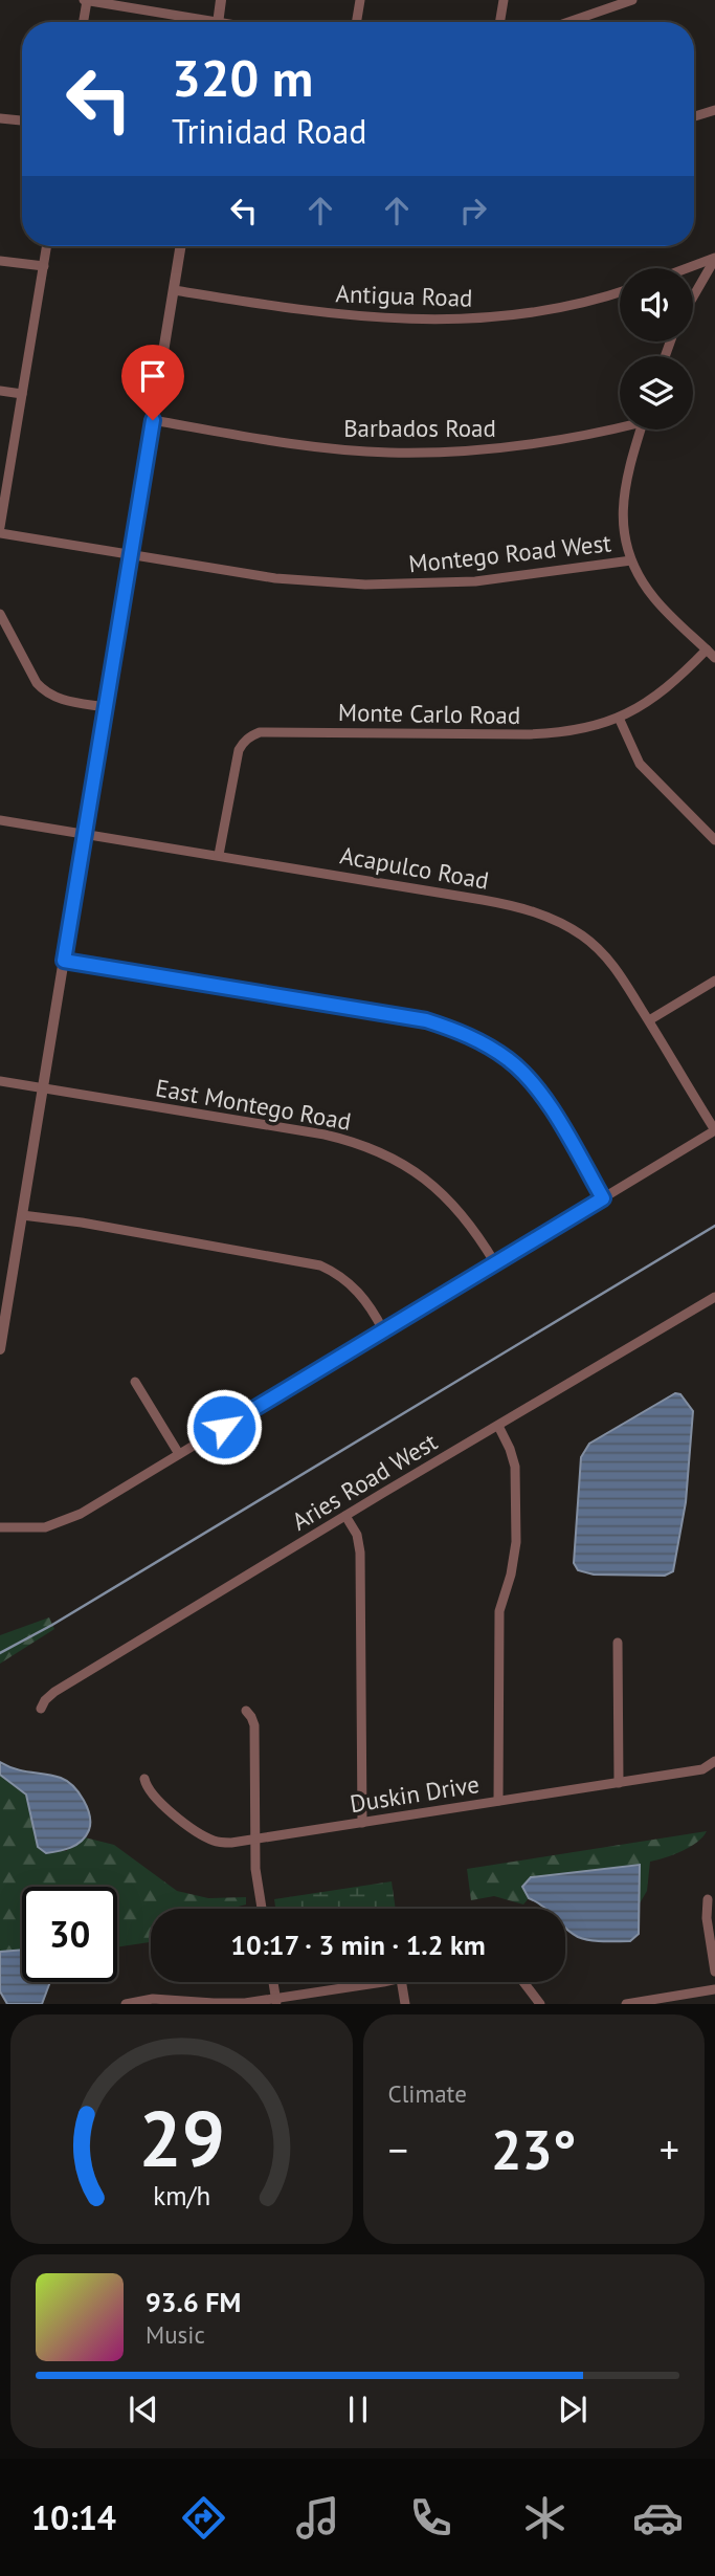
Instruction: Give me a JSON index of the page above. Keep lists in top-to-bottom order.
{
  "streets": {
    "street": [
      "Antigua Road",
      "Barbados Road",
      "Montego Road West",
      "Monte Carlo Road",
      "Acapulco Road",
      "East Montego Road",
      "Aries Road West",
      "Duskin Drive"
    ]
  },
  "crossings": [
    ["Monte Carlo Road", "Acapulco Road"]
  ],
  "page": {
    "turn": ["320 m", "Trinidad Road"],
    "limit": "30",
    "trip": "10:17 · 3 min · 1.2 km",
    "tile": "Climate",
    "heat": ["−", "23°", "+"],
    "song": ["93.6 FM", "Music"],
    "tabs": "10:14",
    "gauge": ["29", "km/h"]
  }
}
